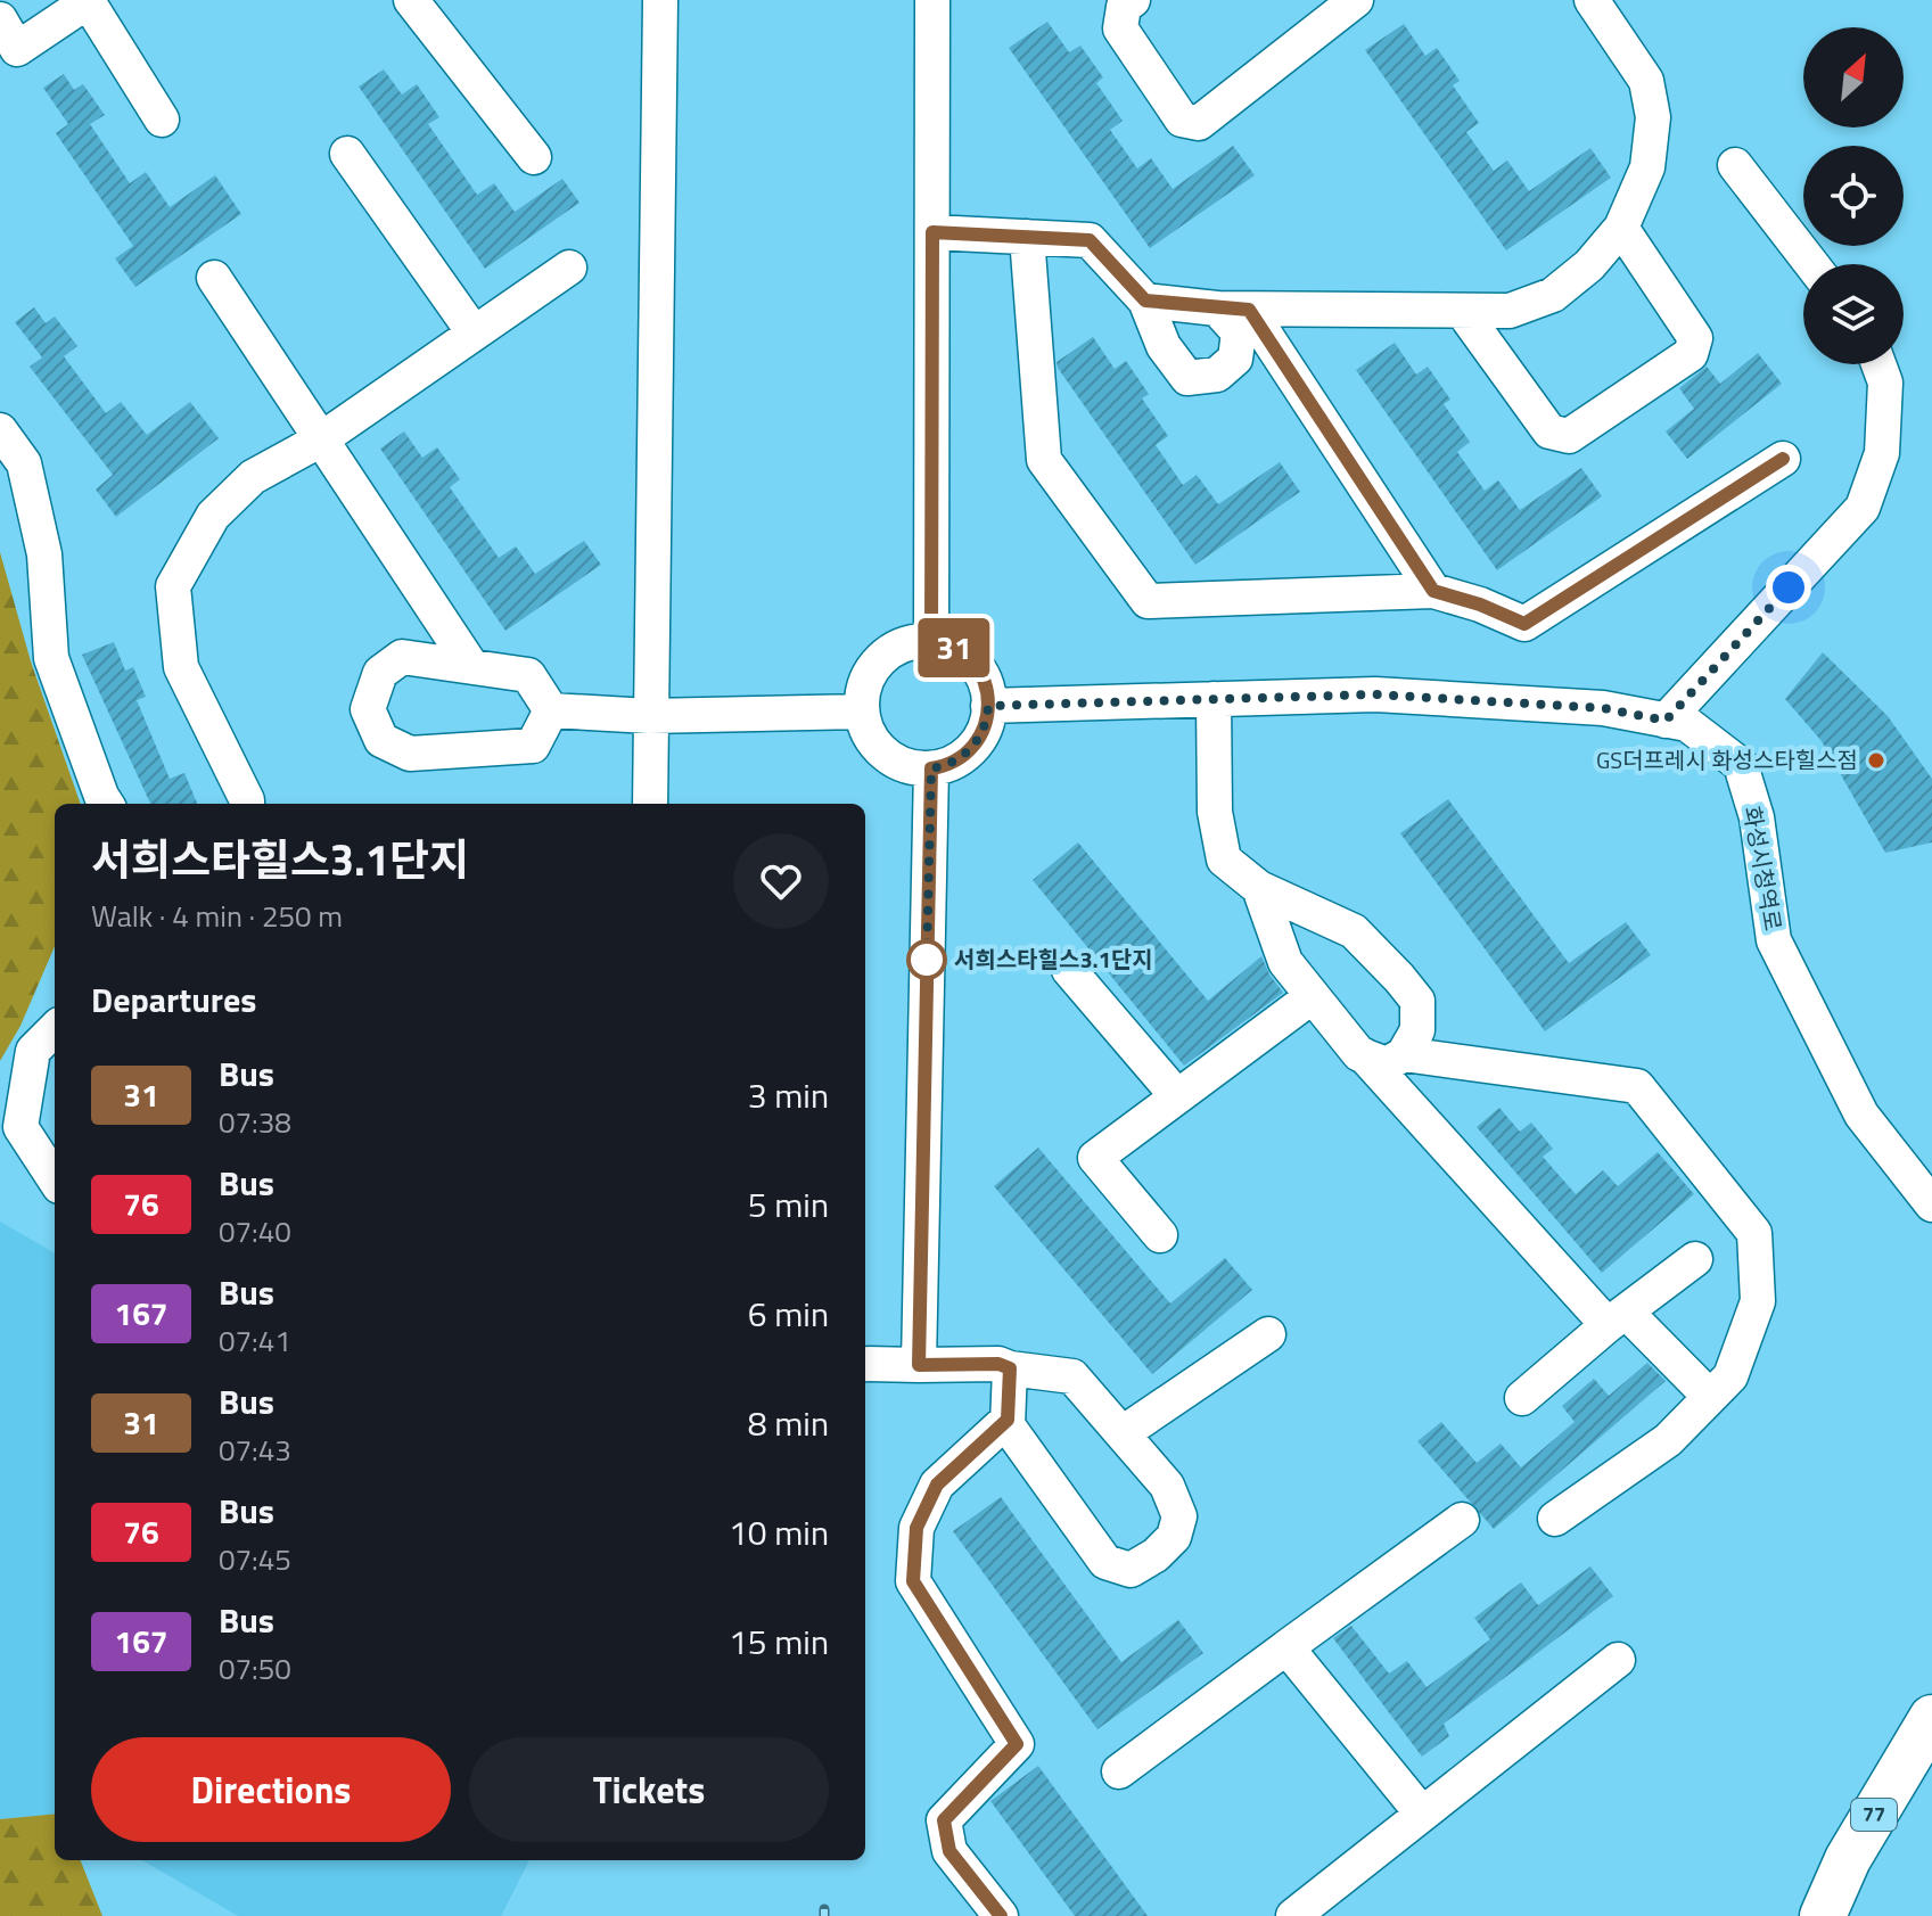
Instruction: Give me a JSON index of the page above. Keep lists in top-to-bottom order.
{
  "streets": {
    "main road": ["77"],
    "street": ["화성시청역로"]
  },
  "places": ["GS더프레시 화성스타힐스점", "서희스타힐스3.1단지"],
  "lines": ["bus line 31"],
  "north": "top right",
  "page": {
    "on_map": "31",
    "heading": [
      ["서희스타힐스3.1단지", "Walk · 4 min · 250 m"],
      "Departures"
    ],
    "list": [
      {
        "mark": "31",
        "name": "Bus",
        "note": "07:38",
        "value": "3 min"
      },
      {
        "mark": "76",
        "name": "Bus",
        "note": "07:40",
        "value": "5 min"
      },
      {
        "mark": "167",
        "name": "Bus",
        "note": "07:41",
        "value": "6 min"
      },
      {
        "mark": "31",
        "name": "Bus",
        "note": "07:43",
        "value": "8 min"
      },
      {
        "mark": "76",
        "name": "Bus",
        "note": "07:45",
        "value": "10 min"
      },
      {
        "mark": "167",
        "name": "Bus",
        "note": "07:50",
        "value": "15 min"
      }
    ],
    "buttons": ["Directions", "Tickets"]
  }
}
